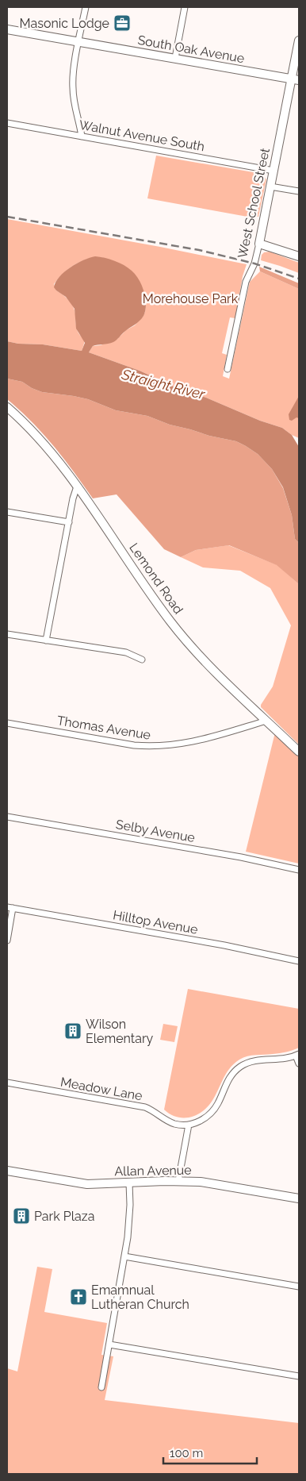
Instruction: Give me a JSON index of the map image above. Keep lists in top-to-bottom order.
{
  "streets": {
    "street": [
      "South Oak Avenue",
      "Walnut Avenue South",
      "West School Street",
      "Lemond Road",
      "Thomas Avenue",
      "Selby Avenue",
      "Hilltop Avenue",
      "Meadow Lane",
      "Allan Avenue"
    ]
  },
  "crossings": [
    ["South Oak Avenue", "West School Street"],
    ["Walnut Avenue South", "West School Street"],
    ["Lemond Road", "Thomas Avenue"]
  ],
  "water": ["Straight River"],
  "parks": ["Morehouse Park"],
  "places": {
    "office": ["Masonic Lodge"],
    "building": ["Wilson Elementary", "Park Plaza"],
    "church": ["Emamnual Lutheran Church"]
  },
  "scale_bar": "100 m"
}
